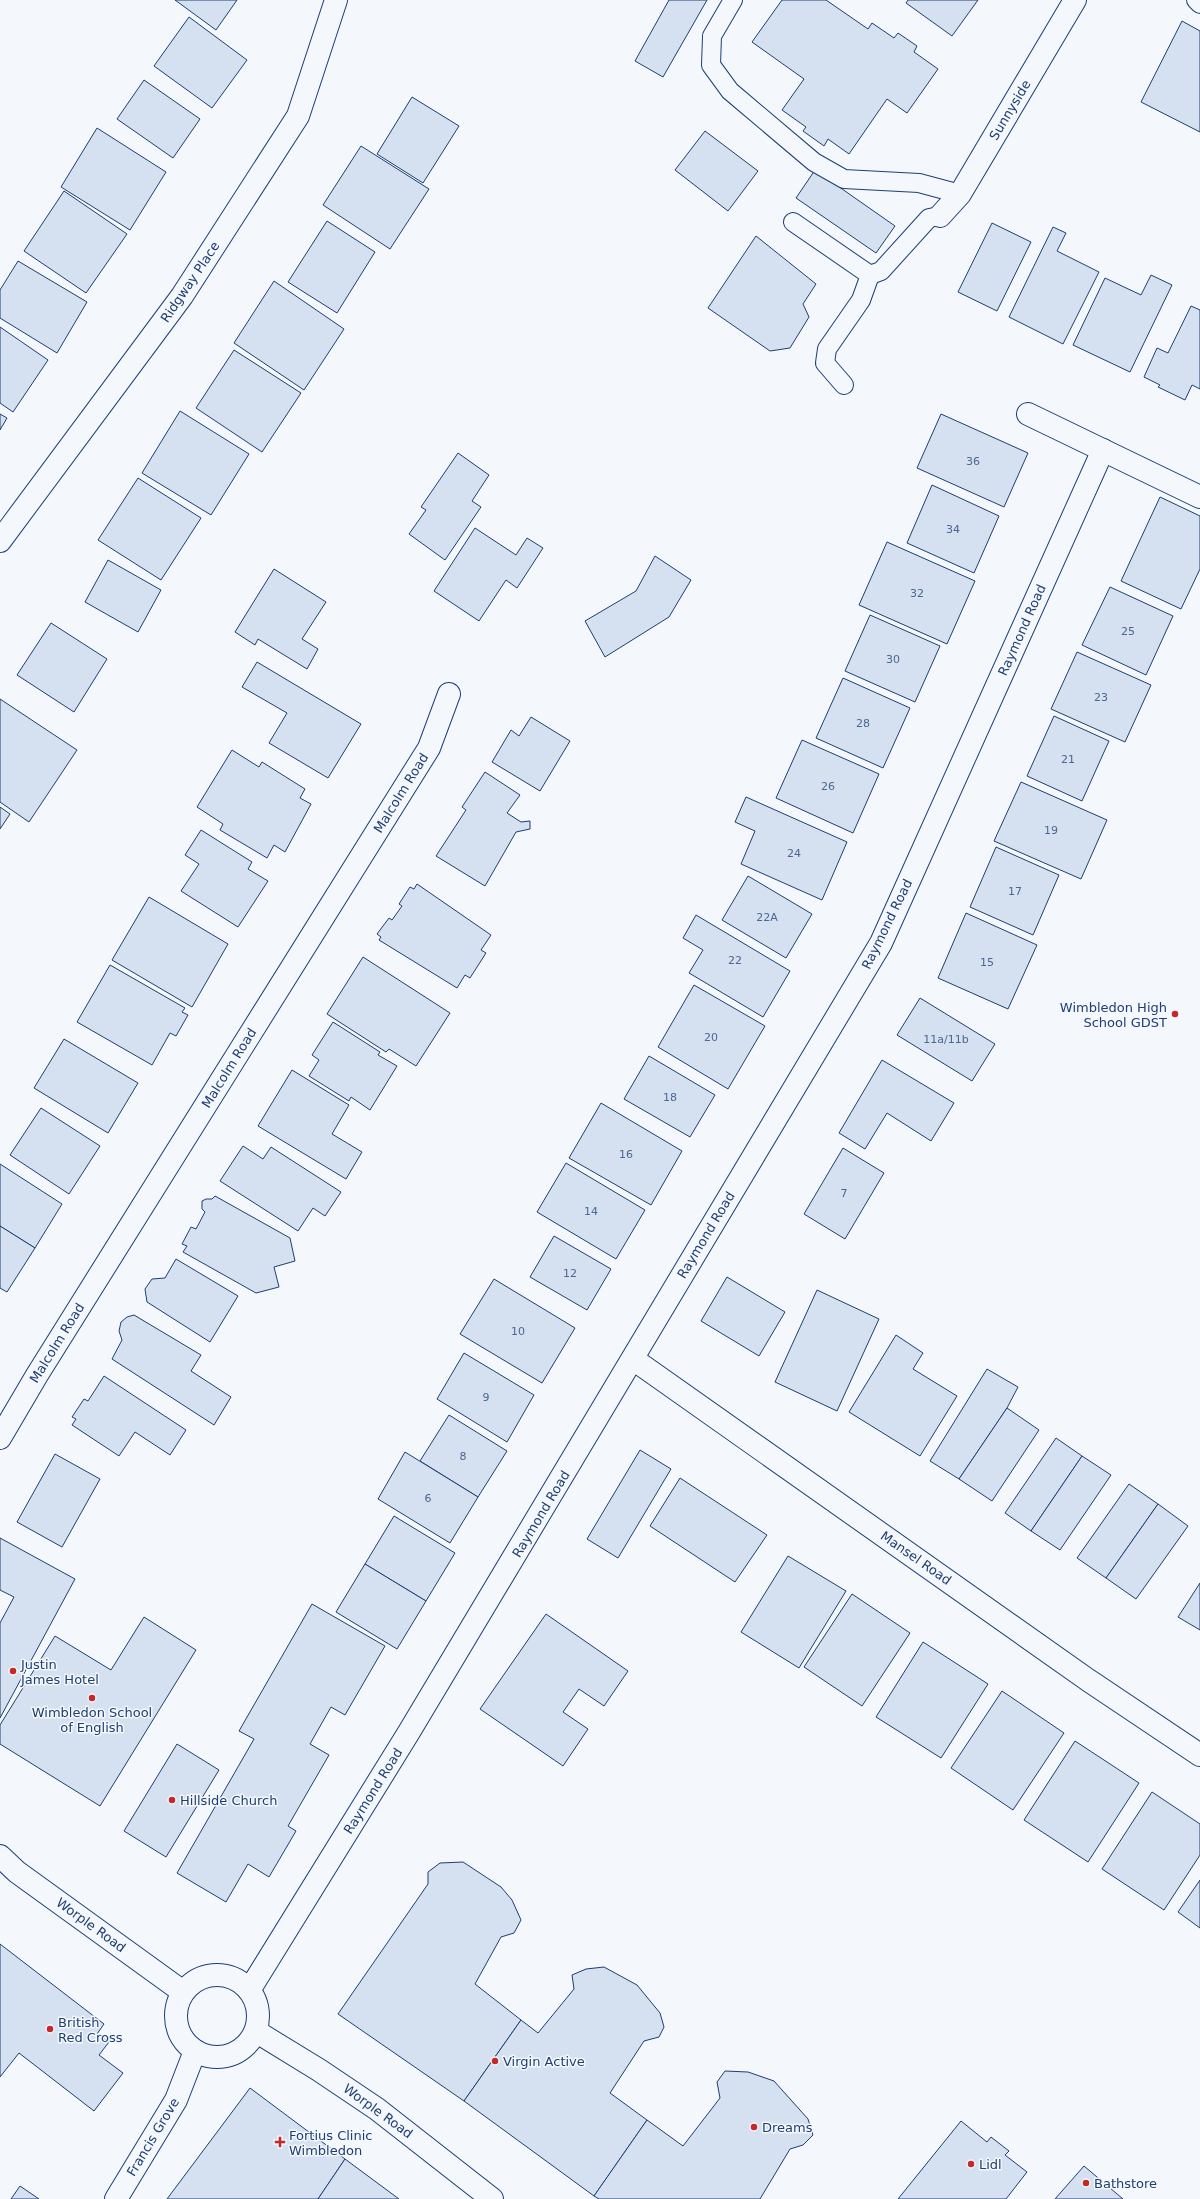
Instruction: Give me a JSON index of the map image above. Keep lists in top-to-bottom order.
{
  "streets": {
    "street": [
      "Sunnyside",
      "Ridgway Place",
      "Raymond Road",
      "Malcolm Road",
      "Mansel Road",
      "Worple Road",
      "Francis Grove"
    ]
  },
  "crossings": [
    ["Raymond Road", "Mansel Road"],
    ["Raymond Road", "Worple Road"],
    ["Raymond Road", "Francis Grove"],
    ["Worple Road", "Francis Grove"]
  ],
  "places": {
    "other": [
      "Wimbledon High School GDST",
      "Justin James Hotel",
      "Wimbledon School of English",
      "Hillside Church",
      "British Red Cross",
      "Virgin Active",
      "Dreams",
      "Lidl",
      "Bathstore"
    ],
    "health": ["Fortius Clinic Wimbledon"]
  },
  "house_numbers": [
    "36",
    "34",
    "32",
    "25",
    "30",
    "23",
    "28",
    "21",
    "26",
    "19",
    "24",
    "17",
    "22A",
    "22",
    "15",
    "20",
    "11a/11b",
    "18",
    "16",
    "7",
    "14",
    "12",
    "10",
    "9",
    "8",
    "6"
  ]
}
